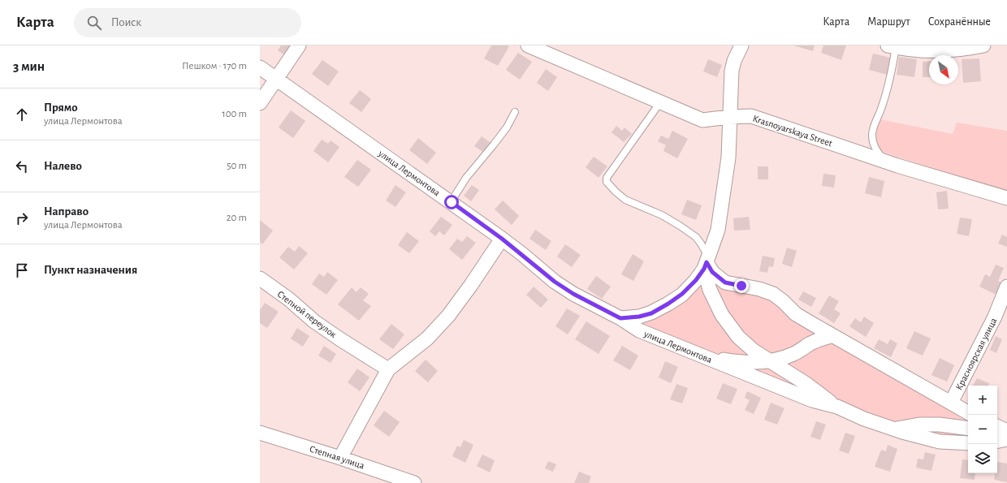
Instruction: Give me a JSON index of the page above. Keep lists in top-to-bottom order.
{
  "streets": {
    "street": [
      "Krasnoyarskaya Street",
      "улица Лермонтова",
      "Степной переулок",
      "Красноярская улица",
      "Степная улица"
    ]
  },
  "north": "bottom right",
  "page": {
    "header": "Карта",
    "search": "Поиск",
    "nav": ["Карта", "Маршрут", "Сохранённые"],
    "heading": ["3 мин", "Пешком · 170 m"],
    "list": [
      ["Прямо", "улица Лермонтова", "100 m"],
      ["Налево", "50 m"],
      ["Направо", "улица Лермонтова", "20 m"],
      "Пункт назначения"
    ],
    "map_buttons": ["+", "−"]
  }
}
